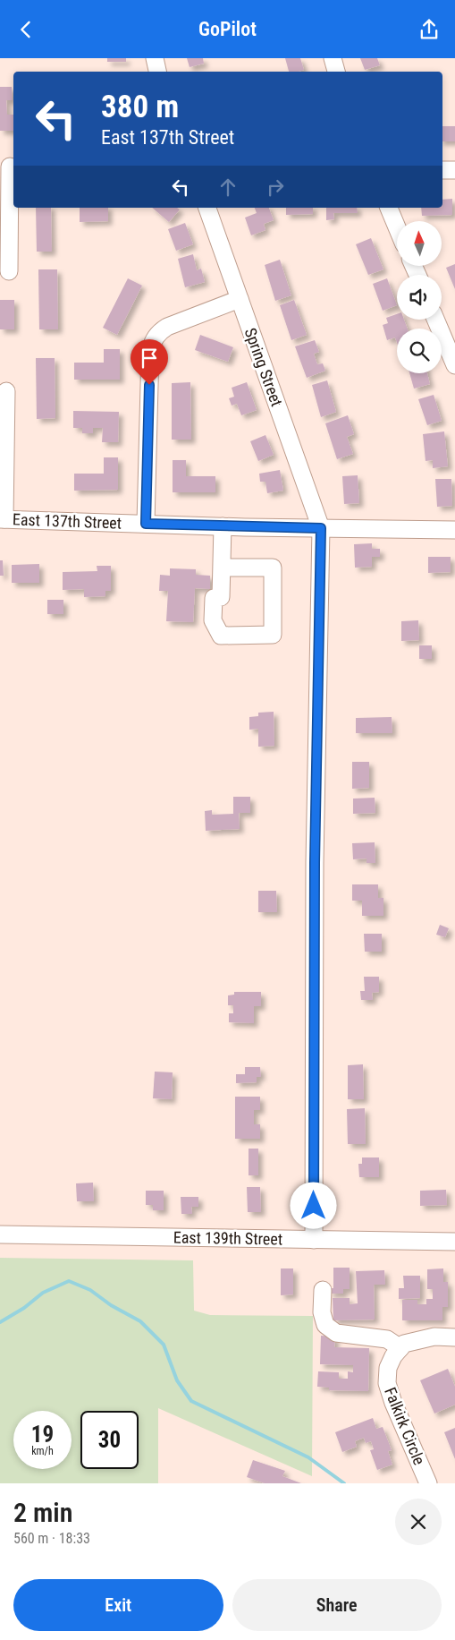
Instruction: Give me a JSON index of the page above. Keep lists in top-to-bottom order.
{
  "streets": {
    "street": [
      "Spring Street",
      "East 137th Street",
      "East 139th Street",
      "Falkirk Circle"
    ]
  },
  "crossings": [
    ["Spring Street", "East 137th Street"]
  ],
  "north": "top",
  "page": {
    "header": "GoPilot",
    "turn": ["380 m", "East 137th Street"],
    "speed": "19 km/h",
    "limit": "30",
    "heading": ["2 min", "560 m · 18:33"],
    "buttons": ["Exit", "Share"]
  }
}
